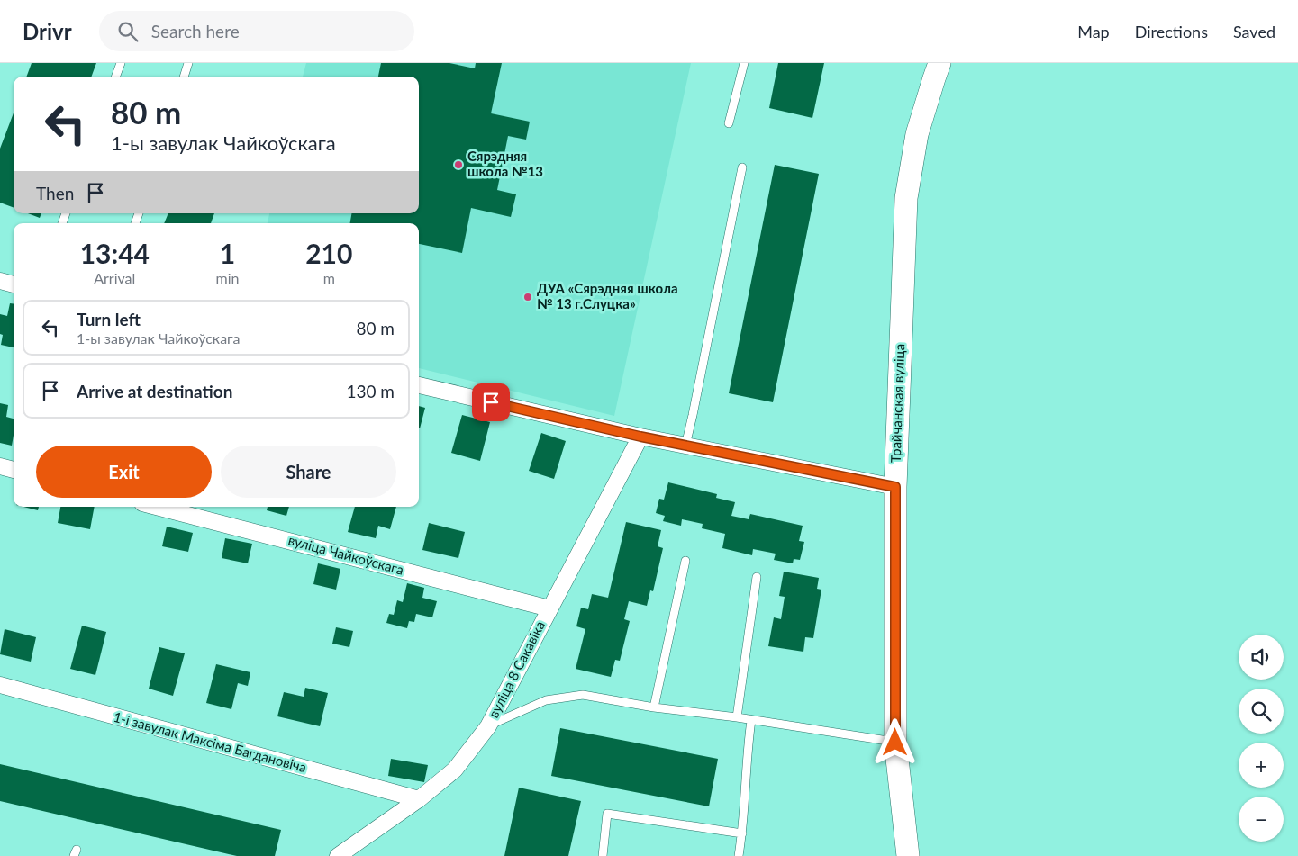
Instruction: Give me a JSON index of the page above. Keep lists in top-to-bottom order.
{
  "streets": {
    "street": [
      "Трайчанская вуліца",
      "вуліца Чайкоўскага",
      "вуліца 8 Сакавіка",
      "1-і завулак Максіма Багдановіча"
    ]
  },
  "crossings": [
    ["вуліца Чайкоўскага", "вуліца 8 Сакавіка"],
    ["вуліца 8 Сакавіка", "1-і завулак Максіма Багдановіча"]
  ],
  "places": ["Сярэдняя школа №13", "ДУА «Сярэдняя школа № 13 г.Слуцка»"],
  "page": {
    "header": "Drivr",
    "search": "Search here",
    "nav": ["Map", "Directions", "Saved"],
    "turn": ["80 m", "1-ы завулак Чайкоўскага"],
    "then": "Then",
    "eta": [
      "13:44",
      "Arrival",
      "1",
      "min",
      "210",
      "m"
    ],
    "list": [
      {
        "name": "Turn left",
        "note": "1-ы завулак Чайкоўскага",
        "value": "80 m"
      },
      {
        "name": "Arrive at destination",
        "value": "130 m"
      }
    ],
    "buttons": ["Exit", "Share"],
    "map_buttons": ["+", "−"]
  }
}
